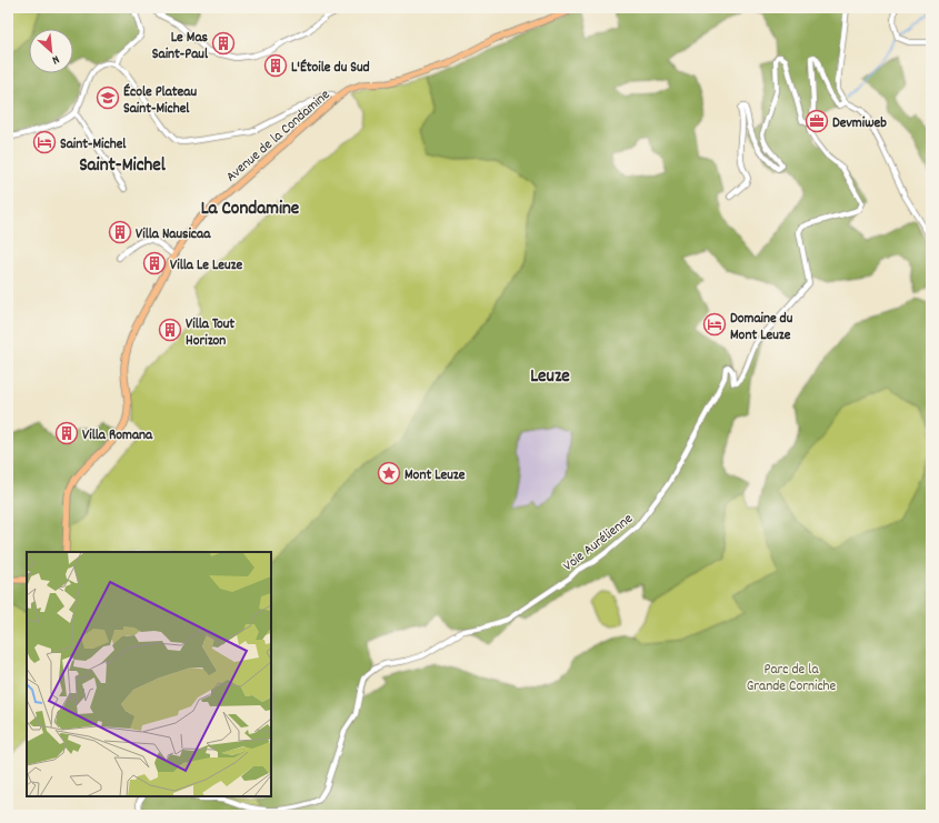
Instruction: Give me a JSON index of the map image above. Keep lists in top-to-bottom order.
{
  "streets": {
    "main road": ["Avenue de la Condamine"],
    "street": ["Voie Aurélienne"]
  },
  "districts": ["Saint-Michel", "La Condamine", "Leuze"],
  "parks": ["Parc de la Grande Corniche"],
  "places": {
    "building": [
      "Le Mas Saint-Paul",
      "L'Étoile du Sud",
      "Villa Nausicaa",
      "Villa Le Leuze",
      "Villa Tout Horizon",
      "Villa Romana"
    ],
    "school or university": ["École Plateau Saint-Michel"],
    "office": ["Devmiweb"],
    "hotel": ["Saint-Michel", "Domaine du Mont Leuze"],
    "place": ["Mont Leuze"]
  },
  "north": "bottom right"
}
